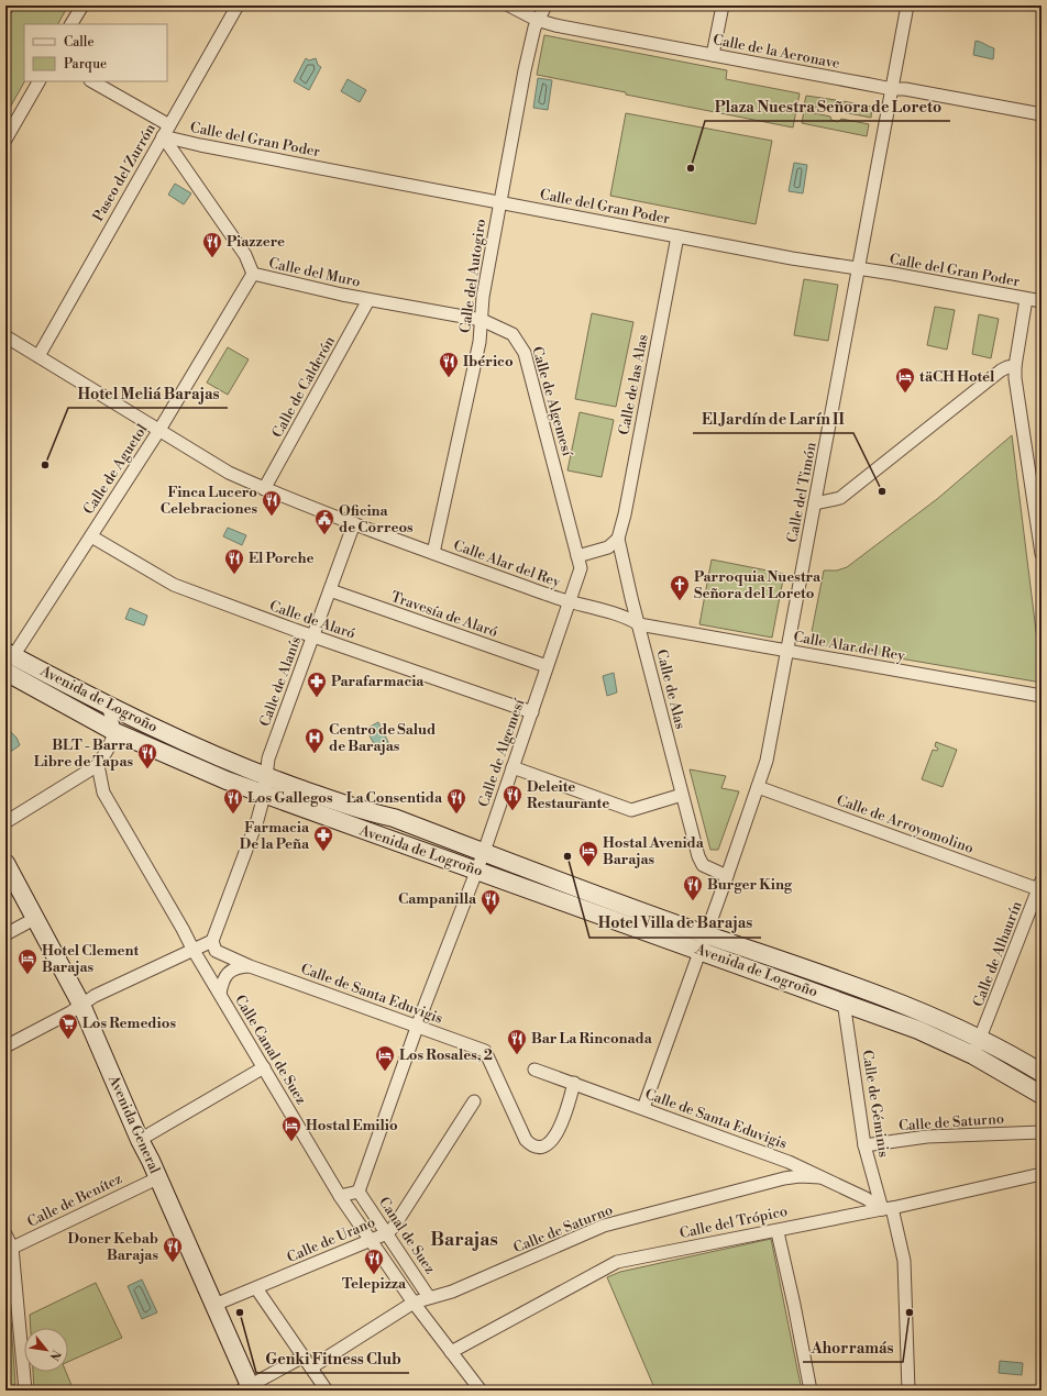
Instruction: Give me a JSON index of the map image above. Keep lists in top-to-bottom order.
{
  "streets": {
    "main road": ["Avenida de Logroño", "Avenida General"],
    "street": [
      "Calle de la Aeronave",
      "Calle del Gran Poder",
      "Paseo del Zurrón",
      "Calle del Muro",
      "Calle del Autogiro",
      "Calle de las Alas",
      "Calle de Calderón",
      "Calle de Algemesí",
      "Calle de Aguetol",
      "Calle del Timón",
      "Calle Alar del Rey",
      "Travesía de Alaró",
      "Calle de Alaró",
      "Calle de Alanís",
      "Calle de Alas",
      "Calle de Arroyomolino",
      "Calle de Alhaurín",
      "Calle de Santa Eduvigis",
      "Calle Canal de Suez",
      "Calle de Géminis",
      "Calle de Saturno",
      "Calle de Benítez",
      "Calle del Trópico",
      "Canal de Suez",
      "Calle de Urano"
    ]
  },
  "crossings": [
    ["Calle de la Aeronave", "Calle del Autogiro"],
    ["Calle de la Aeronave", "Calle del Timón"],
    ["Calle del Gran Poder", "Paseo del Zurrón"],
    ["Calle del Gran Poder", "Calle del Muro"],
    ["Calle del Gran Poder", "Calle del Autogiro"],
    ["Calle del Gran Poder", "Calle de las Alas"],
    ["Calle del Gran Poder", "Calle del Timón"],
    ["Paseo del Zurrón", "Calle del Muro"],
    ["Paseo del Zurrón", "Calle Alar del Rey"],
    ["Calle del Muro", "Calle del Autogiro"],
    ["Calle del Muro", "Calle de Calderón"],
    ["Calle del Muro", "Calle de Algemesí"],
    ["Calle del Muro", "Calle de Aguetol"],
    ["Calle del Autogiro", "Calle de Algemesí"],
    ["Calle del Autogiro", "Calle Alar del Rey"],
    ["Calle de las Alas", "Calle de Alas"],
    ["Calle de Calderón", "Calle Alar del Rey"],
    ["Calle de Algemesí", "Calle Alar del Rey"],
    ["Calle de Algemesí", "Travesía de Alaró"],
    ["Calle de Algemesí", "Calle de Alaró"],
    ["Calle de Algemesí", "Avenida de Logroño"],
    ["Calle de Algemesí", "Calle de Santa Eduvigis"],
    ["Calle de Algemesí", "Canal de Suez"],
    ["Calle de Aguetol", "Calle Alar del Rey"],
    ["Calle de Aguetol", "Calle de Alaró"],
    ["Calle de Aguetol", "Avenida de Logroño"],
    ["Calle del Timón", "Calle Alar del Rey"],
    ["Calle del Timón", "Calle de Alas"],
    ["Calle del Timón", "Avenida de Logroño"],
    ["Calle del Timón", "Calle de Arroyomolino"],
    ["Calle del Timón", "Calle de Santa Eduvigis"],
    ["Calle Alar del Rey", "Calle de Alanís"],
    ["Calle Alar del Rey", "Calle de Alas"],
    ["Travesía de Alaró", "Calle de Alanís"],
    ["Calle de Alaró", "Calle de Alanís"],
    ["Calle de Alanís", "Avenida de Logroño"],
    ["Avenida de Logroño", "Calle de Alhaurín"],
    ["Avenida de Logroño", "Calle de Géminis"],
    ["Calle de Arroyomolino", "Calle de Alhaurín"],
    ["Calle de Santa Eduvigis", "Calle de Géminis"],
    ["Calle de Santa Eduvigis", "Calle de Saturno"],
    ["Calle de Santa Eduvigis", "Calle del Trópico"],
    ["Calle Canal de Suez", "Calle de Saturno"],
    ["Calle Canal de Suez", "Calle del Trópico"],
    ["Calle Canal de Suez", "Calle de Urano"],
    ["Calle de Géminis", "Calle de Saturno"],
    ["Calle de Géminis", "Calle del Trópico"],
    ["Calle de Saturno", "Canal de Suez"],
    ["Avenida General", "Calle de Benítez"],
    ["Avenida General", "Calle de Urano"],
    ["Canal de Suez", "Calle de Urano"]
  ],
  "districts": ["Barajas"],
  "places": {
    "other": [
      "Plaza Nuestra Señora de Loreto",
      "Hotel Meliá Barajas",
      "El Jardín de Larín II",
      "Hotel Villa de Barajas",
      "Genki Fitness Club",
      "Ahorramás"
    ],
    "restaurant": [
      "Piazzere",
      "Ibérico",
      "Finca Lucero Celebraciones",
      "El Porche",
      "BLT - Barra Libre de Tapas",
      "Deleite Restaurante",
      "Los Gallegos",
      "La Consentida",
      "Burger King",
      "Campanilla",
      "Bar La Rinconada",
      "Doner Kebab Barajas",
      "Telepizza"
    ],
    "hotel": [
      "täCH Hotel",
      "Hostal Avenida Barajas",
      "Hotel Clement Barajas",
      "Los Rosales, 2",
      "Hostal Emilio"
    ],
    "public building": ["Oficina de Correos"],
    "church": ["Parroquia Nuestra Señora del Loreto"],
    "pharmacy": ["Parafarmacia", "Farmacia De la Peña"],
    "hospital": ["Centro de Salud de Barajas"],
    "supermarket": ["Los Remedios"]
  },
  "legend": ["Calle", "Parque"],
  "north": "bottom right"
}
